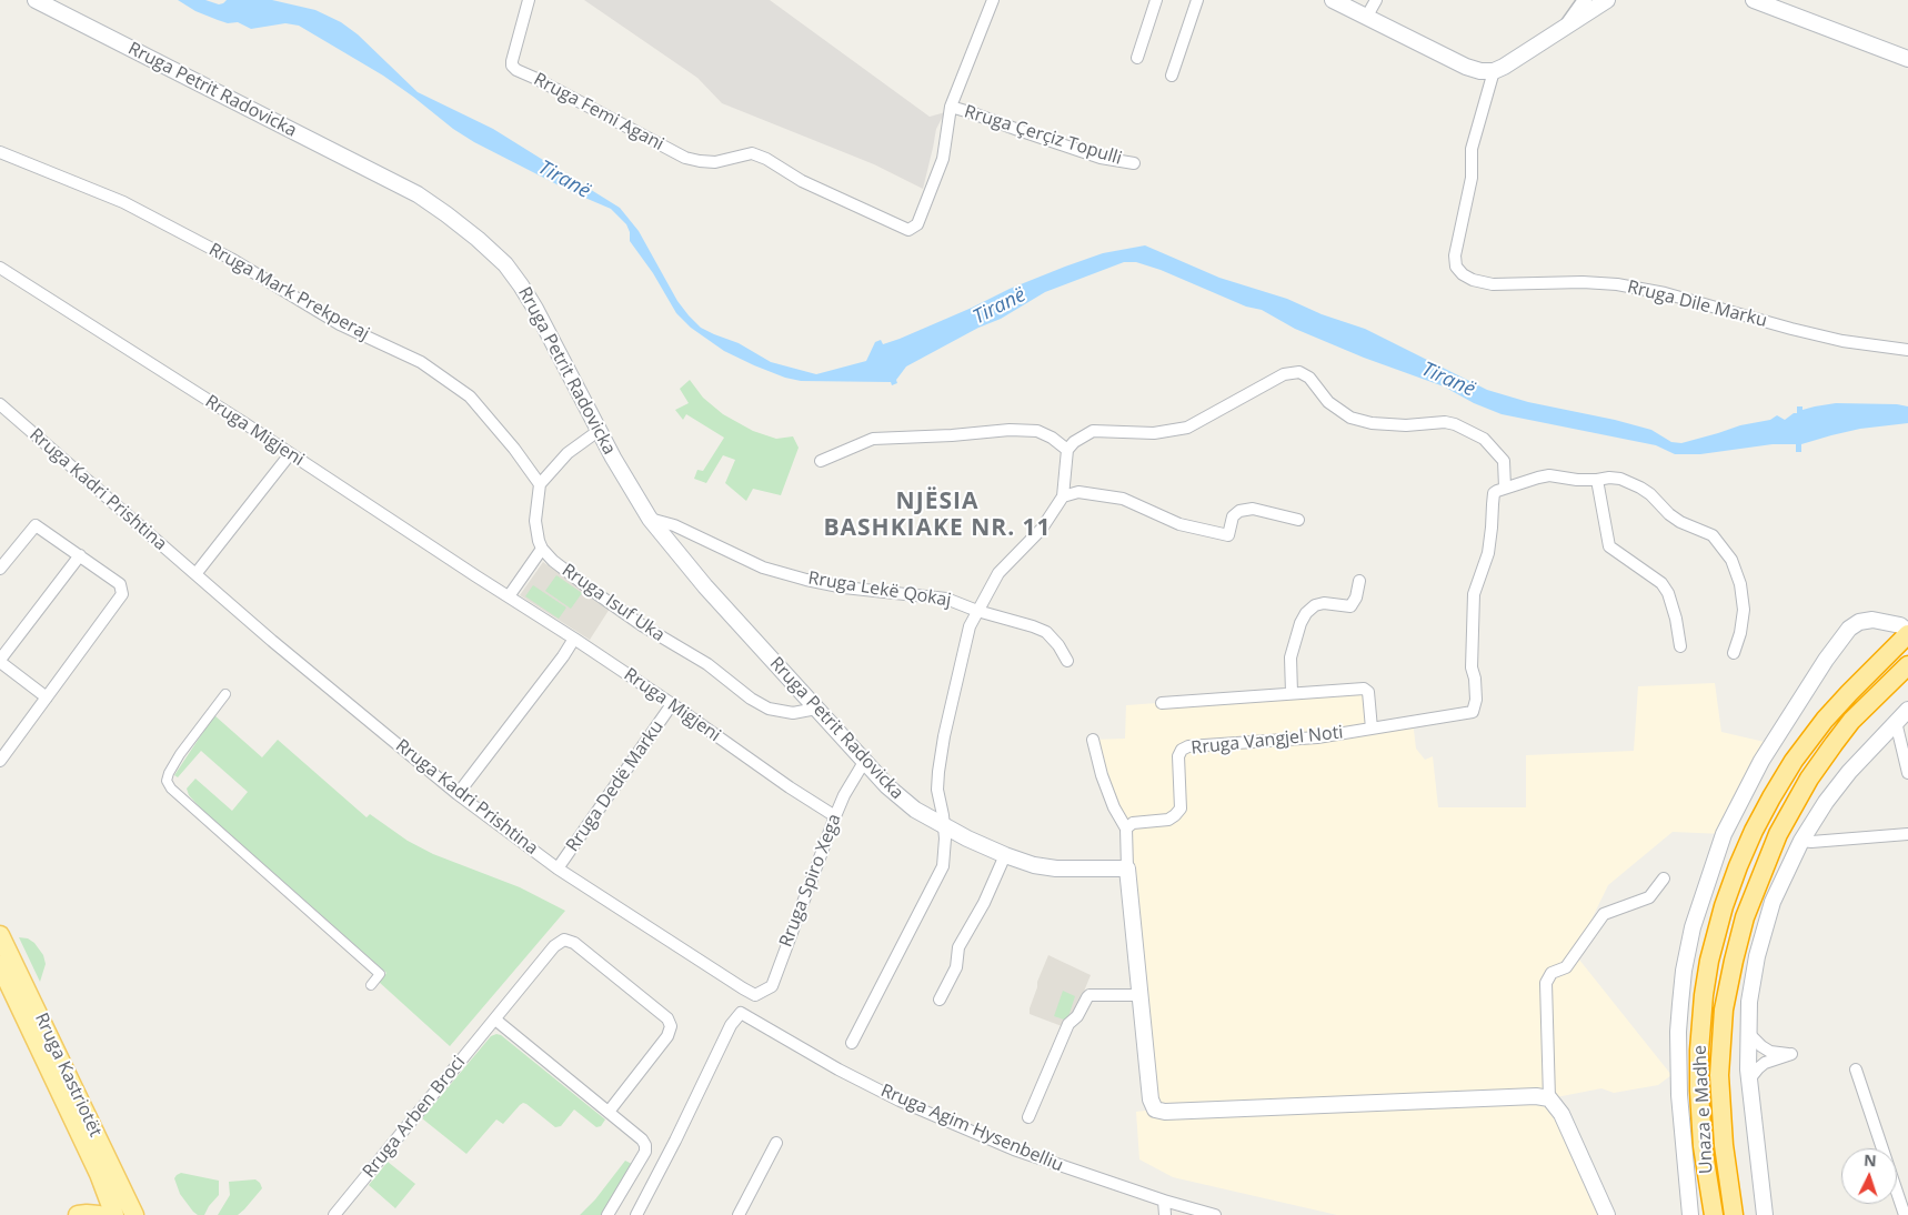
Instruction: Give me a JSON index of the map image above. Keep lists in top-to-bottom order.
{
  "streets": {
    "highway": ["Unaza e Madhe"],
    "main road": ["Rruga Petrit Radovicka", "Rruga Kastriotët"],
    "street": [
      "Rruga Femi Agani",
      "Rruga Çerçiz Topulli",
      "Rruga Mark Prekperaj",
      "Rruga Dile Marku",
      "Rruga Migjeni",
      "Rruga Kadri Prishtina",
      "Rruga Lekë Qokaj",
      "Rruga Isuf Uka",
      "Rruga Vangjel Noti",
      "Rruga Dedë Marku",
      "Rruga Spiro Xega",
      "Rruga Arben Broci",
      "Rruga Agim Hysenbelliu"
    ]
  },
  "crossings": [
    ["Rruga Petrit Radovicka", "Rruga Lekë Qokaj"],
    ["Rruga Petrit Radovicka", "Rruga Isuf Uka"],
    ["Rruga Petrit Radovicka", "Rruga Spiro Xega"],
    ["Rruga Femi Agani", "Rruga Çerçiz Topulli"],
    ["Rruga Migjeni", "Rruga Dedë Marku"],
    ["Rruga Migjeni", "Rruga Spiro Xega"],
    ["Rruga Kadri Prishtina", "Rruga Dedë Marku"],
    ["Rruga Kadri Prishtina", "Rruga Spiro Xega"]
  ],
  "districts": ["NJËSIA BASHKIAKE NR. 11"],
  "water": ["Tiranë"],
  "north": "top"
}
